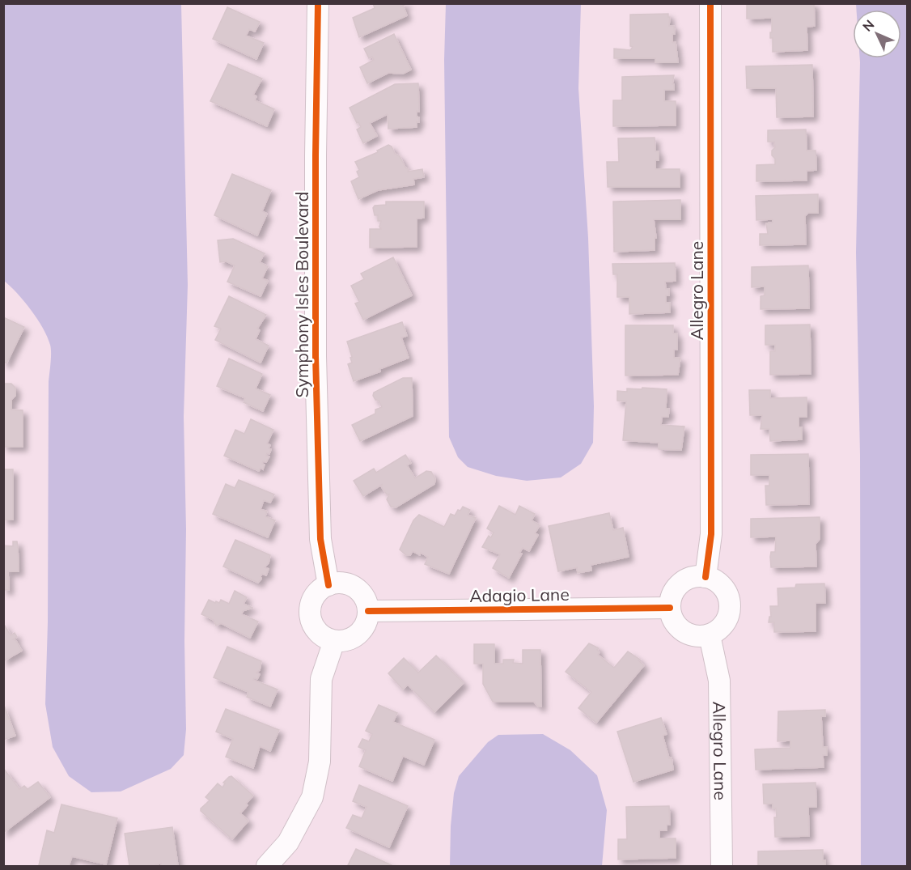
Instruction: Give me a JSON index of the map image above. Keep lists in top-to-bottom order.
{
  "streets": {
    "street": ["Allegro Lane", "Symphony Isles Boulevard", "Adagio Lane"]
  },
  "crossings": [
    ["Allegro Lane", "Adagio Lane"],
    ["Symphony Isles Boulevard", "Adagio Lane"]
  ],
  "north": "top left"
}
